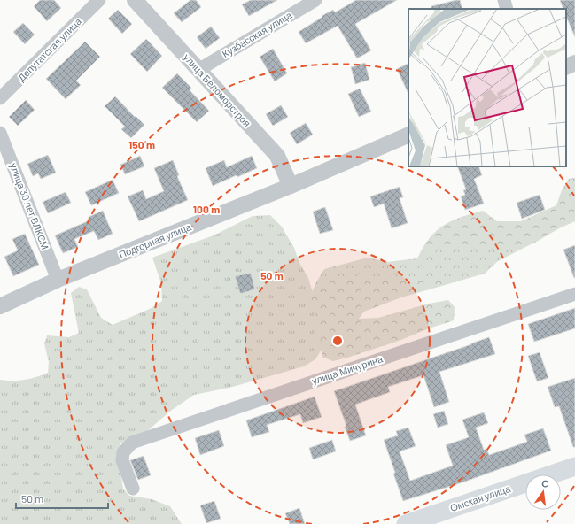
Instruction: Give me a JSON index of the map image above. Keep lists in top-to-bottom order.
{
  "streets": {
    "main road": ["Омская улица"],
    "street": [
      "Кузбасская улица",
      "Депутатская улица",
      "улица Беломорстроя",
      "улица 30 лет ВЛКСМ",
      "Подгорная улица",
      "улица Мичурина"
    ]
  },
  "crossings": [
    ["Кузбасская улица", "улица Беломорстроя"],
    ["улица Беломорстроя", "Подгорная улица"],
    ["улица 30 лет ВЛКСМ", "Подгорная улица"]
  ],
  "scale_bar": "50 m",
  "north": "top",
  "rings": ["150 m", "100 m", "50 m"]
}
